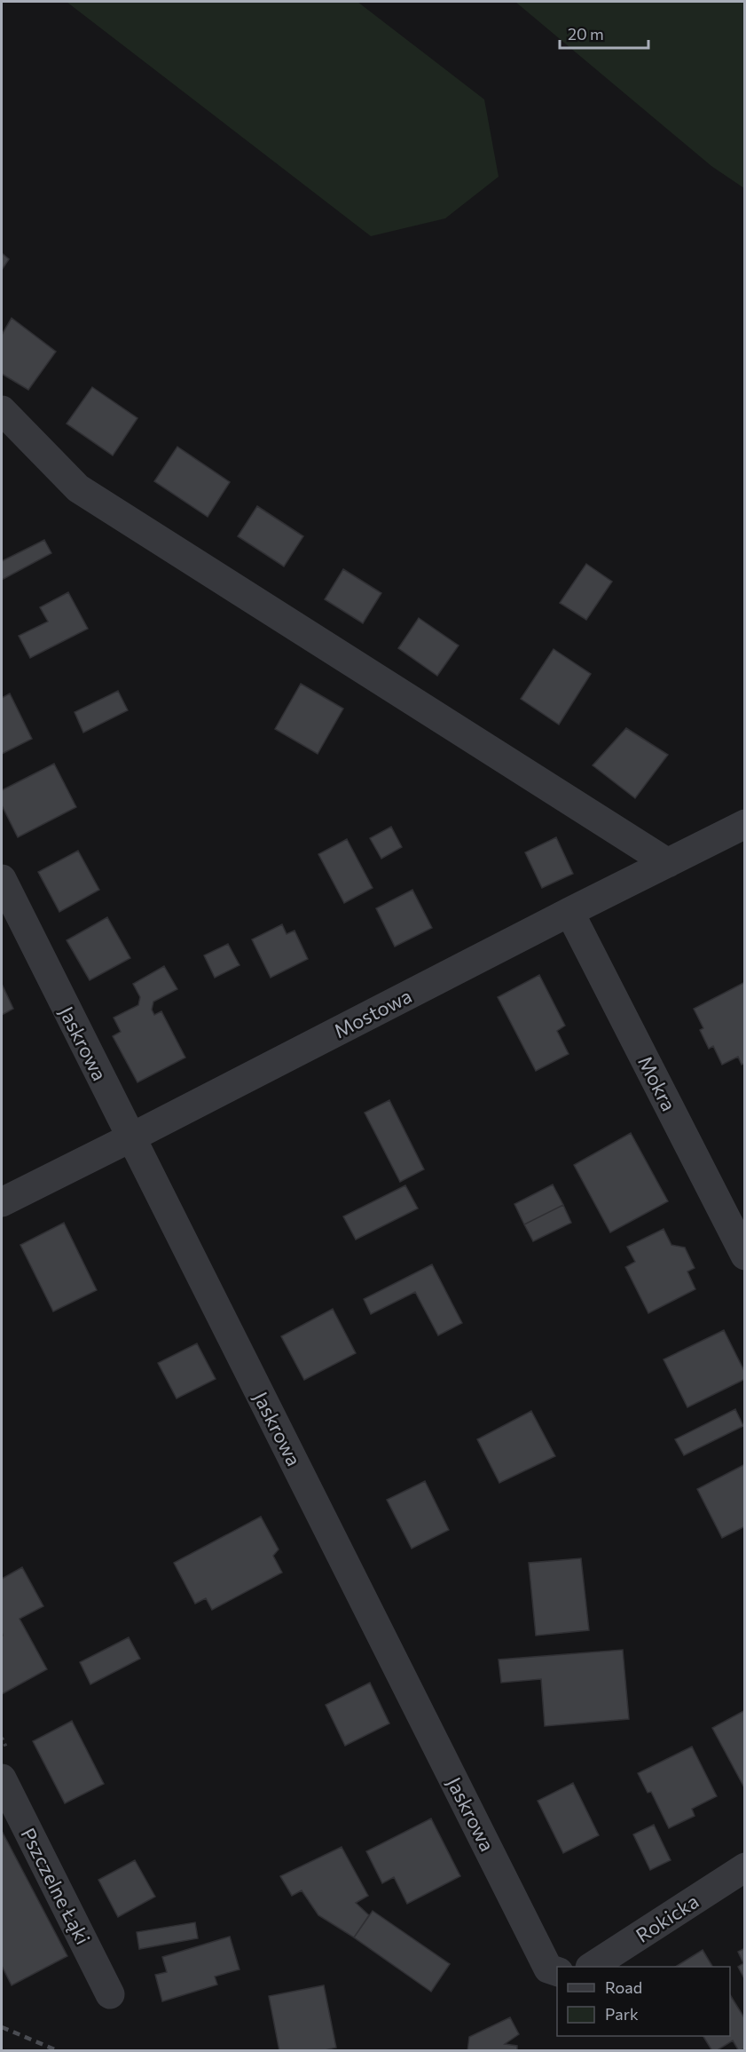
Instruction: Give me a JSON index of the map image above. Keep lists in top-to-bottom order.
{
  "streets": {
    "street": [
      "Mostowa",
      "Jaskrowa",
      "Mokra",
      "Pszczelne Łąki",
      "Rokicka"
    ]
  },
  "crossings": [
    ["Mostowa", "Jaskrowa"],
    ["Mostowa", "Mokra"]
  ],
  "legend": ["Road", "Park"],
  "scale_bar": "20 m"
}
